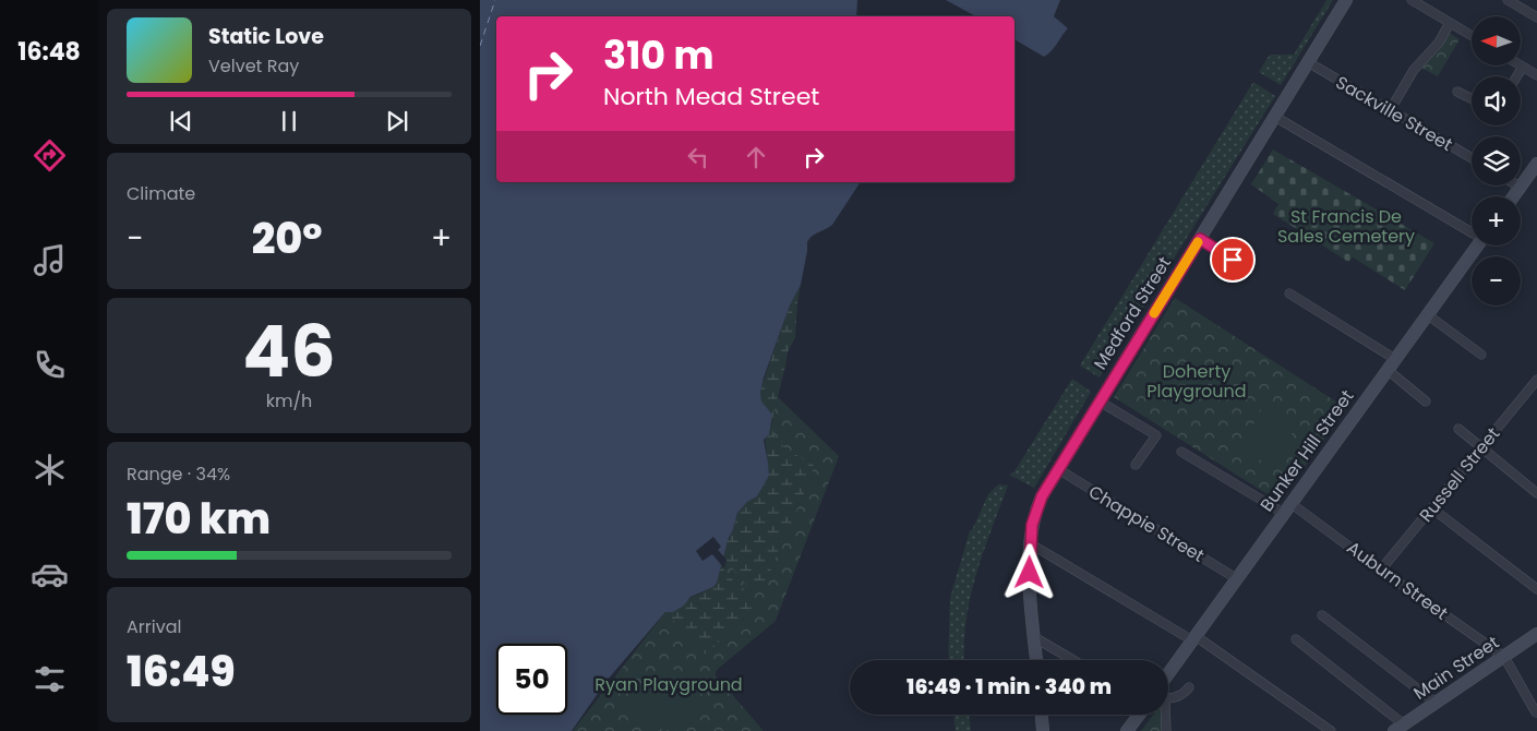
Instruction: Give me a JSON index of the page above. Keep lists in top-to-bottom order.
{
  "streets": {
    "main road": ["Medford Street", "Bunker Hill Street", "Main Street"],
    "street": [
      "Sackville Street",
      "Russell Street",
      "Chappie Street",
      "Auburn Street"
    ]
  },
  "crossings": [
    ["Sackville Street", "Medford Street"],
    ["Medford Street", "Chappie Street"],
    ["Bunker Hill Street", "Chappie Street"],
    ["Bunker Hill Street", "Auburn Street"],
    ["Russell Street", "Auburn Street"],
    ["Auburn Street", "Main Street"]
  ],
  "parks": ["St Francis De Sales Cemetery", "Doherty Playground", "Ryan Playground"],
  "north": "left",
  "page": {
    "tabs": "16:48",
    "map_buttons": ["+", "−"],
    "turn": ["310 m", "North Mead Street"],
    "song": ["Static Love", "Velvet Ray"],
    "tile": [
      "Climate",
      ["46", "km/h"],
      ["Range · 34%", "170 km"],
      ["Arrival", "16:49"]
    ],
    "heat": ["−", "20°", "+"],
    "limit": "50",
    "trip": "16:49 · 1 min · 340 m"
  }
}
